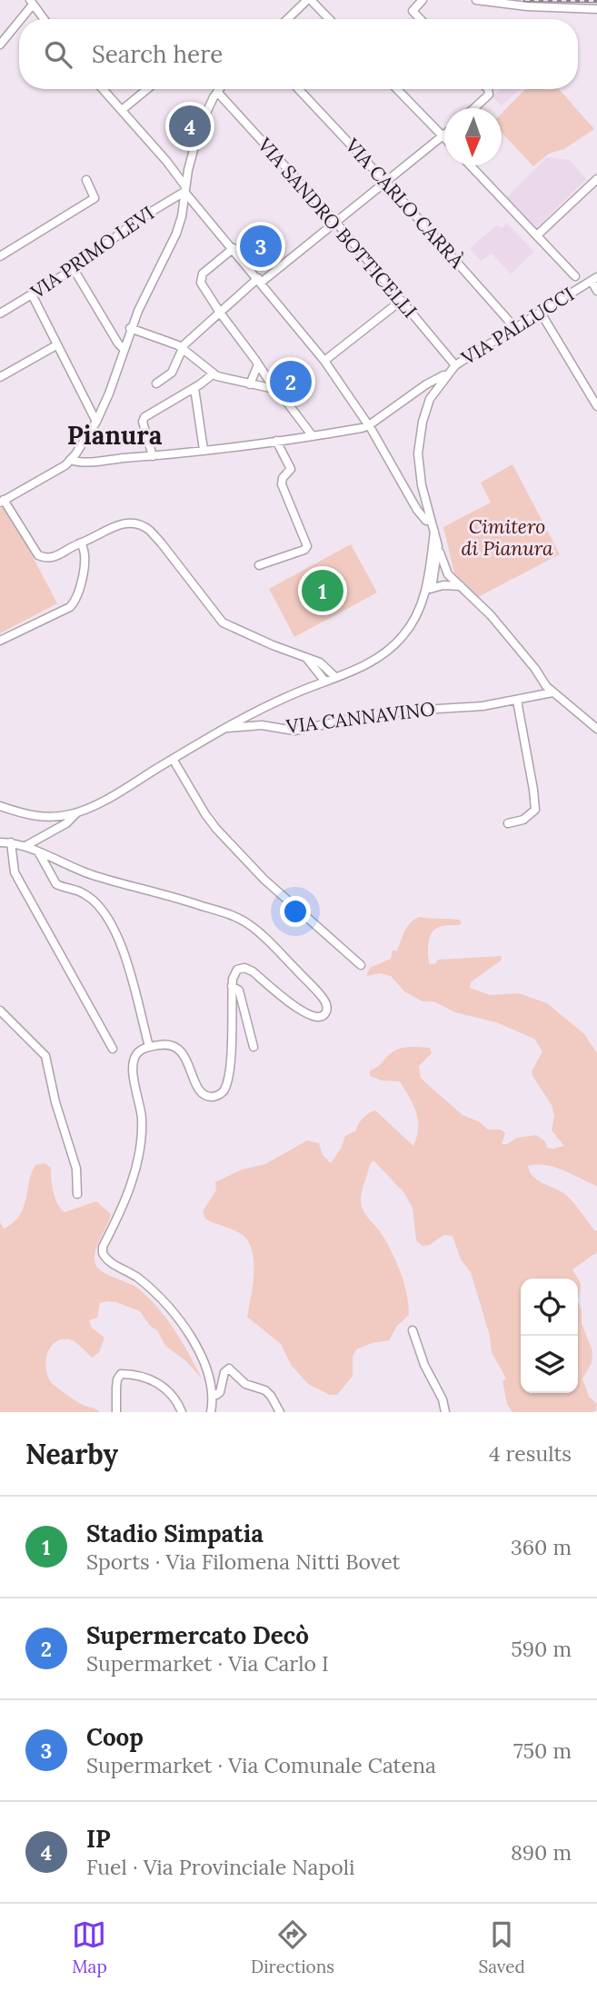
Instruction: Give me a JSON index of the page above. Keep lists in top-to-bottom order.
{
  "streets": {
    "street": [
      "VIA CARLO CARRÀ",
      "VIA SANDRO BOTTICELLI",
      "VIA PRIMO LEVI",
      "VIA PALLUCCI",
      "VIA CANNAVINO"
    ]
  },
  "crossings": [
    ["VIA CARLO CARRÀ", "VIA PALLUCCI"],
    ["VIA SANDRO BOTTICELLI", "VIA PALLUCCI"]
  ],
  "districts": ["Pianura"],
  "parks": ["Cimitero di Pianura"],
  "north": "bottom",
  "page": {
    "search": "Search here",
    "pins": [
      "4",
      "3",
      "2",
      "1"
    ],
    "heading": ["Nearby", "4 results"],
    "list": [
      {
        "mark": "1",
        "name": "Stadio Simpatia",
        "note": "Sports · Via Filomena Nitti Bovet",
        "value": "360 m"
      },
      {
        "mark": "2",
        "name": "Supermercato Decò",
        "note": "Supermarket · Via Carlo I",
        "value": "590 m"
      },
      {
        "mark": "3",
        "name": "Coop",
        "note": "Supermarket · Via Comunale Catena",
        "value": "750 m"
      },
      {
        "mark": "4",
        "name": "IP",
        "note": "Fuel · Via Provinciale Napoli",
        "value": "890 m"
      }
    ],
    "nav": ["Map", "Directions", "Saved"]
  }
}
